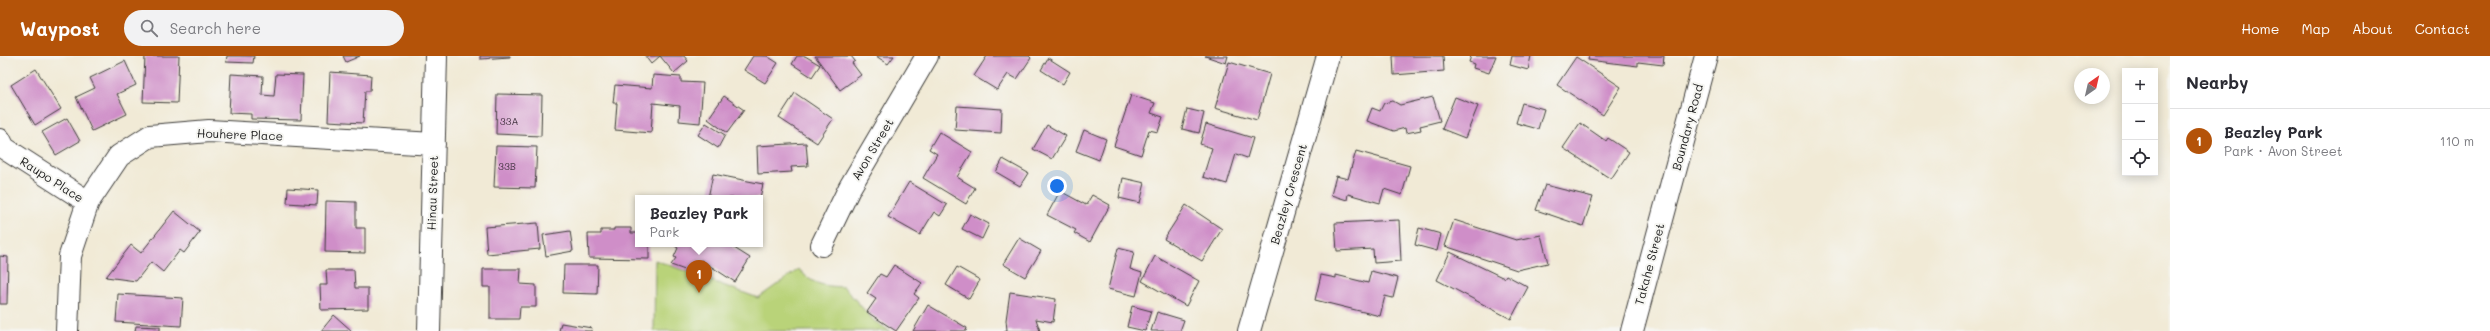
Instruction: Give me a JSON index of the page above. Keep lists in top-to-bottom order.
{
  "streets": {
    "street": [
      "Boundary Road",
      "Houhere Place",
      "Avon Street",
      "Raupo Place",
      "Hinau Street",
      "Beazley Crescent",
      "Takahe Street"
    ]
  },
  "crossings": [
    ["Boundary Road", "Takahe Street"],
    ["Houhere Place", "Raupo Place"],
    ["Houhere Place", "Hinau Street"]
  ],
  "house_numbers": ["33A", "33B"],
  "north": "top right",
  "page": {
    "header": "Waypost",
    "search": "Search here",
    "nav": [
      "Home",
      "Map",
      "About",
      "Contact"
    ],
    "heading": "Nearby",
    "map_buttons": ["+", "−"],
    "list": [
      {
        "mark": "1",
        "name": "Beazley Park",
        "note": "Park · Avon Street",
        "value": "110 m"
      }
    ],
    "popup": ["Beazley Park", "Park"],
    "pins": "1"
  }
}
